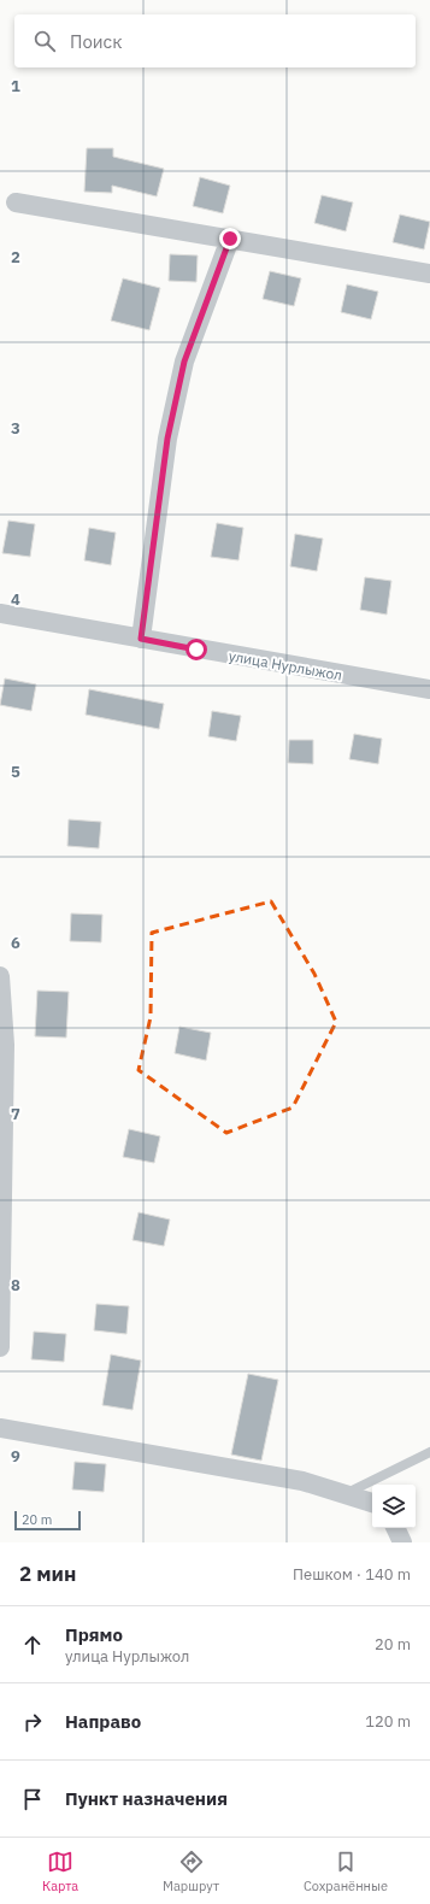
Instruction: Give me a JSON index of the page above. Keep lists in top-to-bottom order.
{
  "streets": {
    "street": ["улица Нурлыжол"]
  },
  "scale_bar": "20 m",
  "page": {
    "search": "Поиск",
    "scale": "20 m",
    "heading": ["2 мин", "Пешком · 140 m"],
    "list": [
      ["Прямо", "улица Нурлыжол", "20 m"],
      ["Направо", "120 m"],
      "Пункт назначения"
    ],
    "nav": ["Карта", "Маршрут", "Сохранённые"]
  },
  "grid": {
    "rows": [
      "1",
      "2",
      "3",
      "4",
      "5",
      "6",
      "7",
      "8",
      "9"
    ]
  }
}
